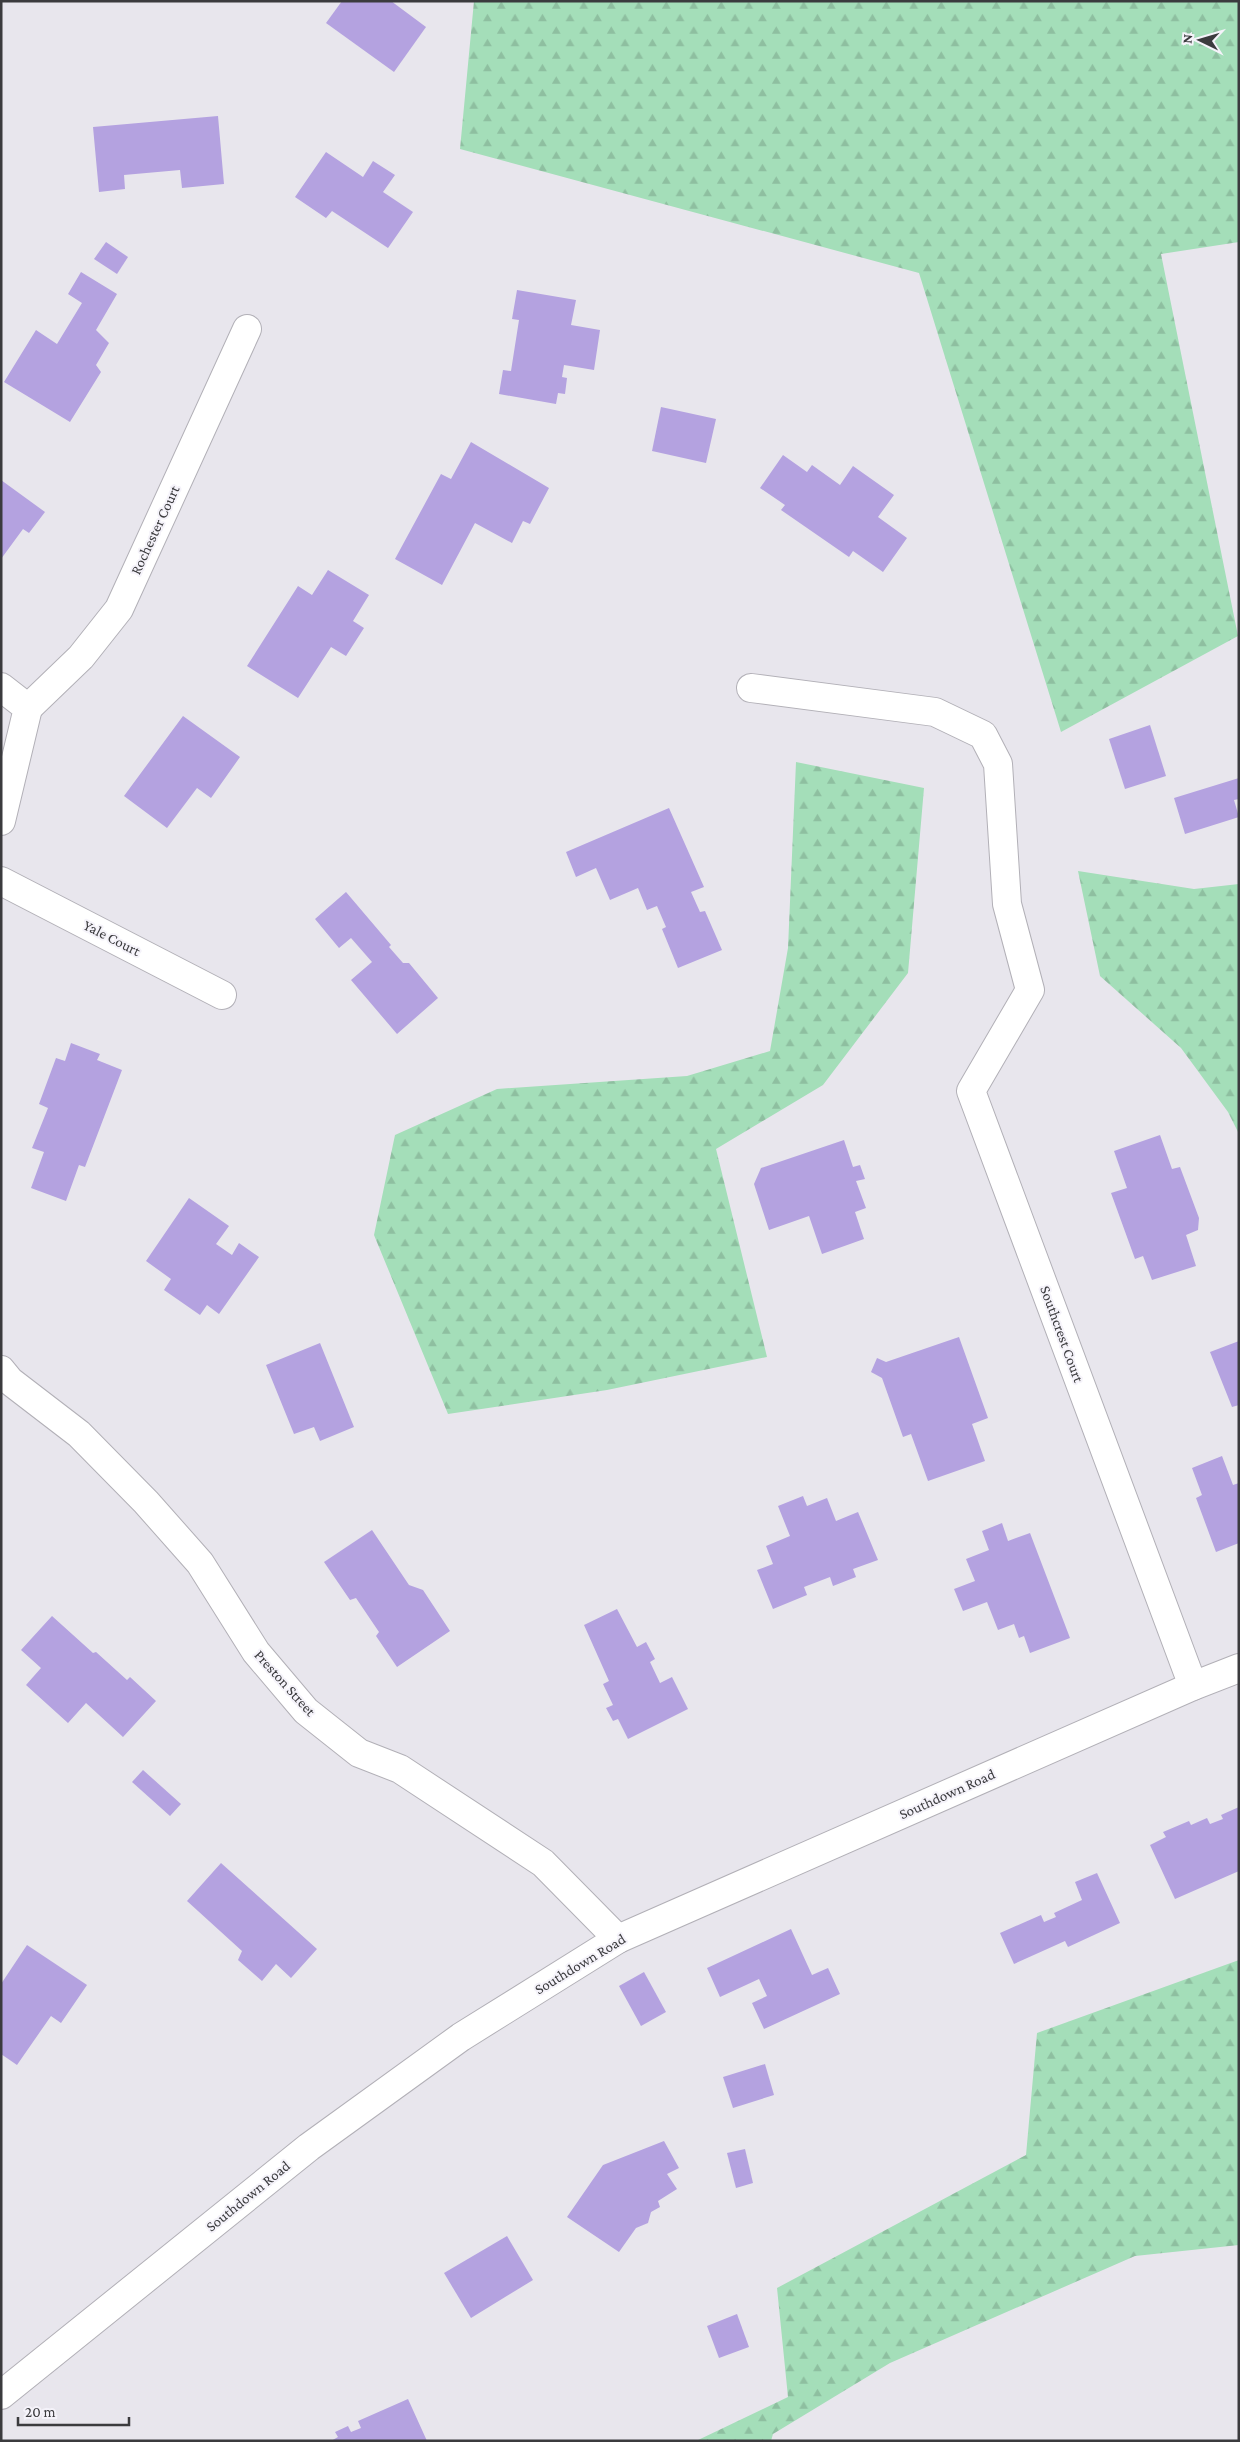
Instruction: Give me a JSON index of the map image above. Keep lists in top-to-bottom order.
{
  "streets": {
    "street": [
      "Rochester Court",
      "Yale Court",
      "Southcrest Court",
      "Preston Street",
      "Southdown Road"
    ]
  },
  "crossings": [
    ["Southcrest Court", "Southdown Road"],
    ["Preston Street", "Southdown Road"]
  ],
  "scale_bar": "20 m",
  "north": "left"
}
